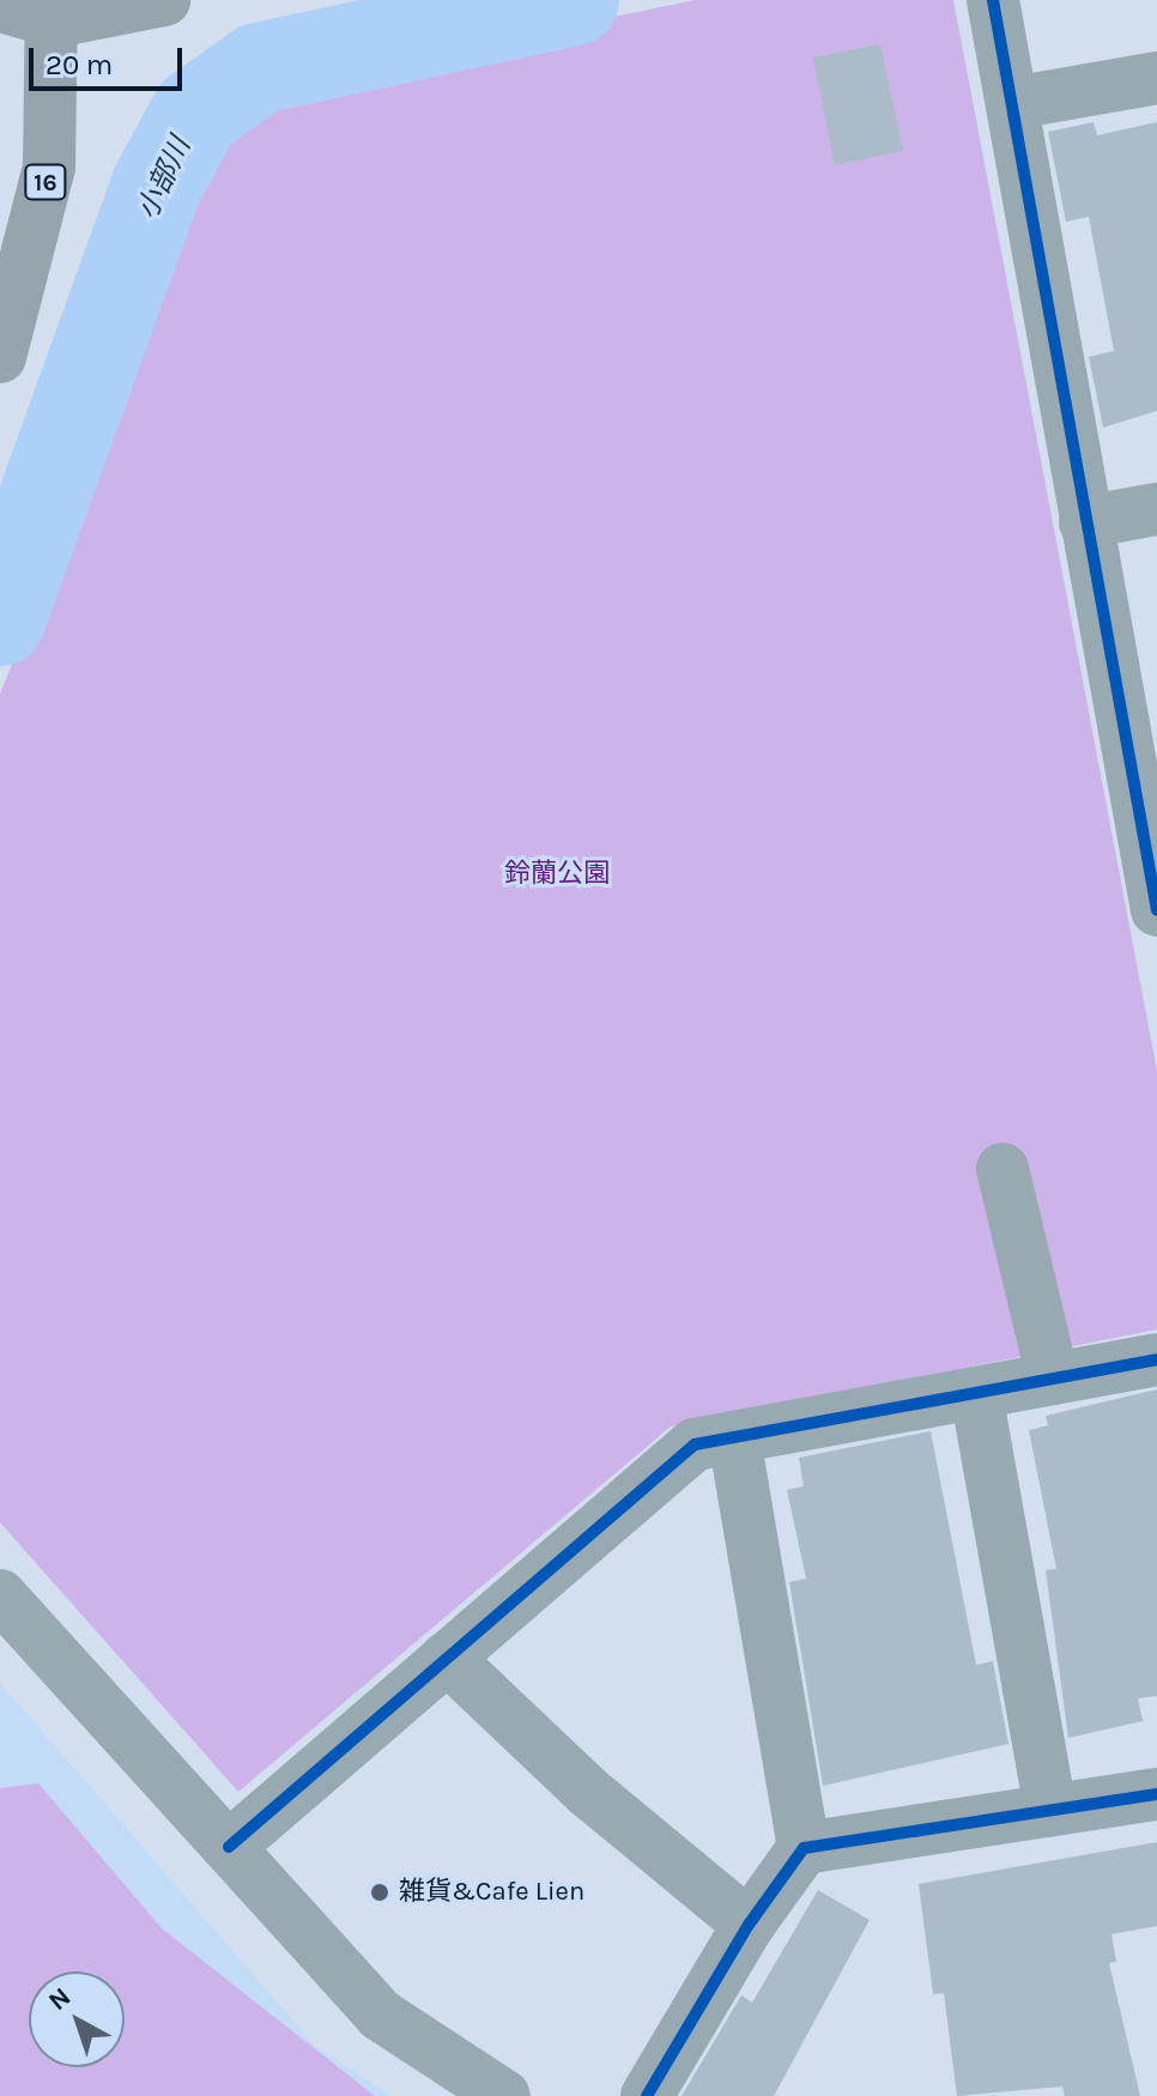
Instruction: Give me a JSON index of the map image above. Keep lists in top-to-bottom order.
{
  "streets": {
    "main road": ["16"]
  },
  "water": ["小部川"],
  "parks": ["鈴蘭公園"],
  "places": ["雑貨&Cafe Lien"],
  "scale_bar": "20 m",
  "north": "top left"
}
